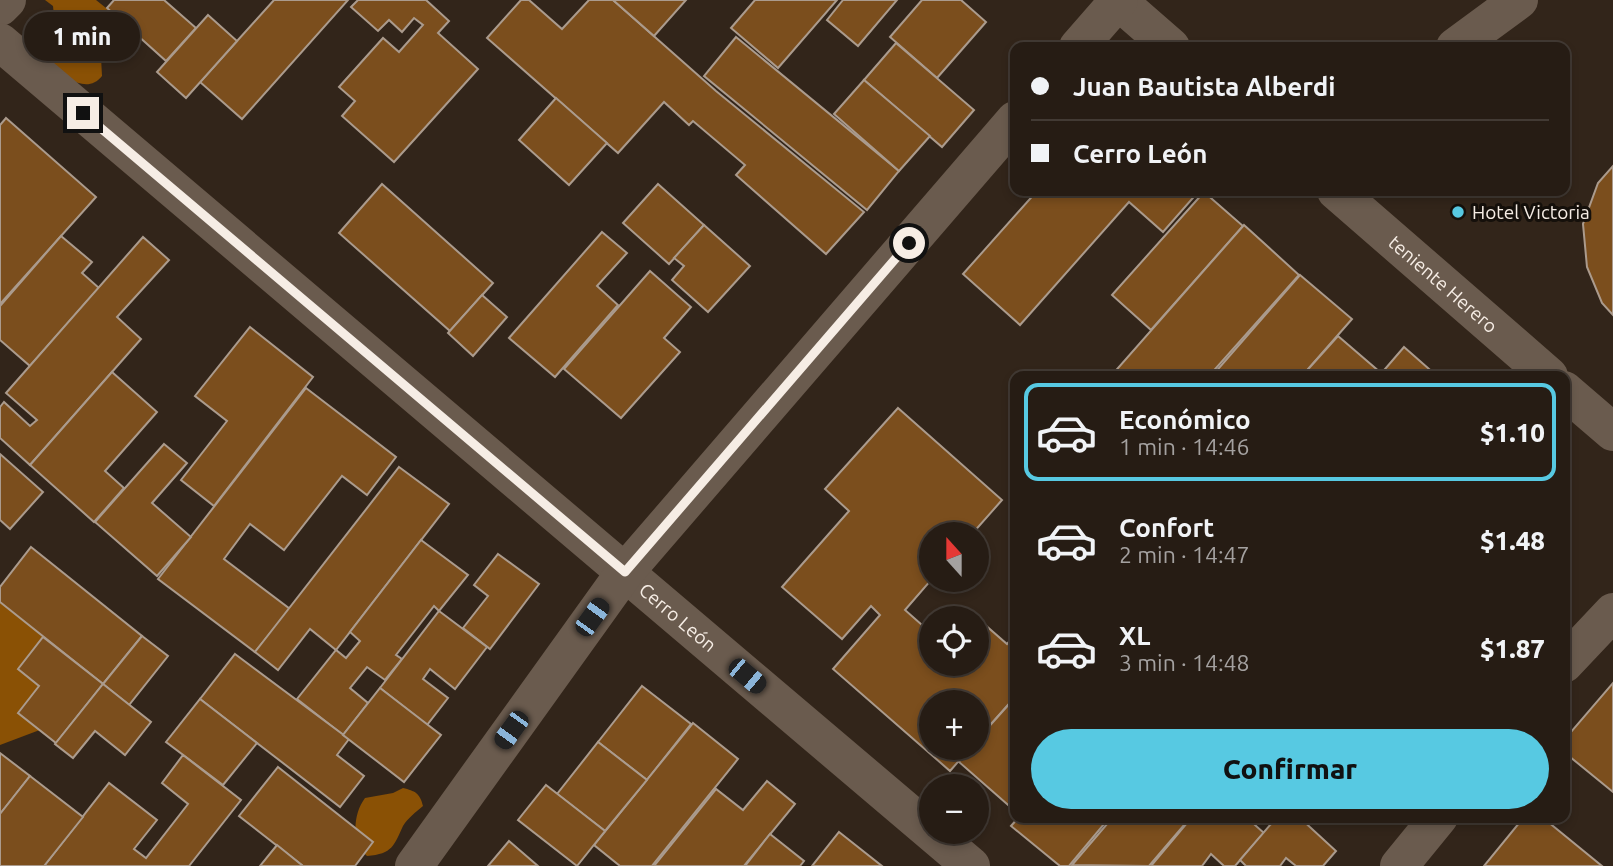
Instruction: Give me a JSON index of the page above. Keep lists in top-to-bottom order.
{
  "streets": {
    "street": ["teniente Herero", "Cerro León"]
  },
  "places": ["Hotel Victoria"],
  "north": "top",
  "page": {
    "bubble": "1 min",
    "banner": ["Juan Bautista Alberdi", "Cerro León"],
    "list": [
      {
        "name": "Económico",
        "note": "1 min · 14:46",
        "value": "$1.10"
      },
      {
        "name": "Confort",
        "note": "2 min · 14:47",
        "value": "$1.48"
      },
      {
        "name": "XL",
        "note": "3 min · 14:48",
        "value": "$1.87"
      }
    ],
    "map_buttons": ["+", "−"],
    "buttons": "Confirmar"
  }
}
